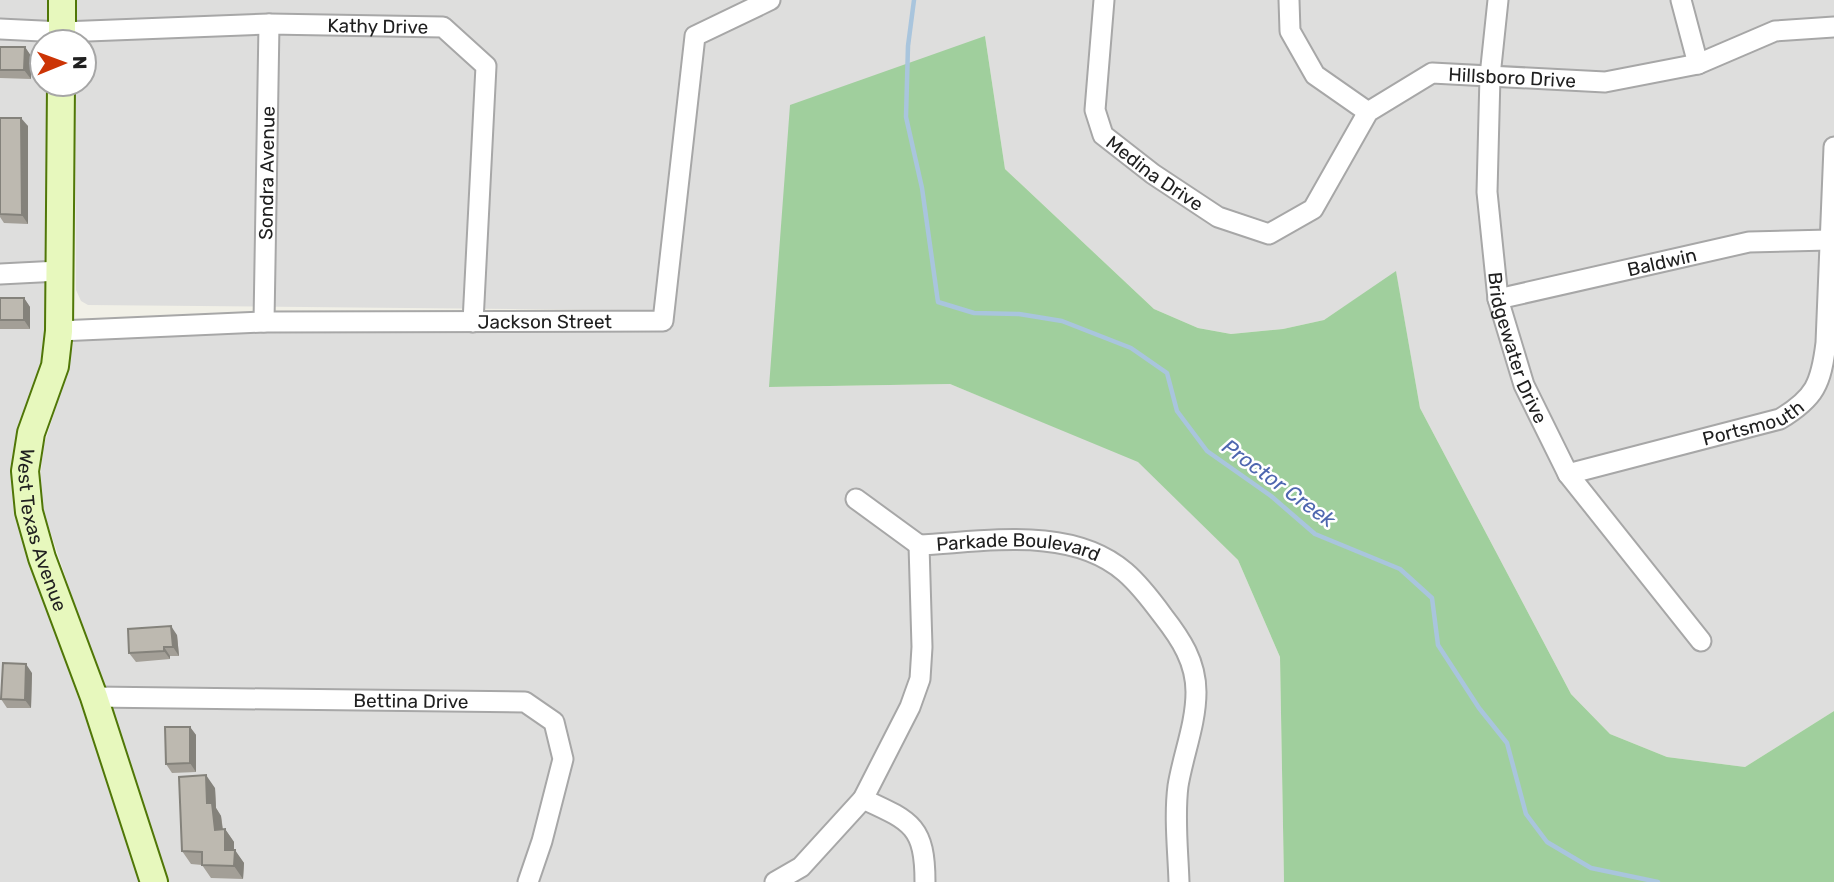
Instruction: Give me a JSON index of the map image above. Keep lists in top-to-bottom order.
{
  "streets": {
    "street": [
      "Kathy Drive",
      "Hillsboro Drive",
      "Sondra Avenue",
      "Medina Drive",
      "Baldwin",
      "Jackson Street",
      "Bridgewater Drive",
      "Portsmouth",
      "West Texas Avenue",
      "Parkade Boulevard",
      "Bettina Drive"
    ]
  },
  "crossings": [
    ["Kathy Drive", "Sondra Avenue"],
    ["Kathy Drive", "Jackson Street"],
    ["Hillsboro Drive", "Medina Drive"],
    ["Hillsboro Drive", "Bridgewater Drive"],
    ["Sondra Avenue", "Jackson Street"],
    ["Baldwin", "Bridgewater Drive"],
    ["Baldwin", "Portsmouth"],
    ["Jackson Street", "West Texas Avenue"],
    ["Bridgewater Drive", "Portsmouth"],
    ["West Texas Avenue", "Bettina Drive"]
  ],
  "water": ["Proctor Creek"],
  "north": "right"
}
